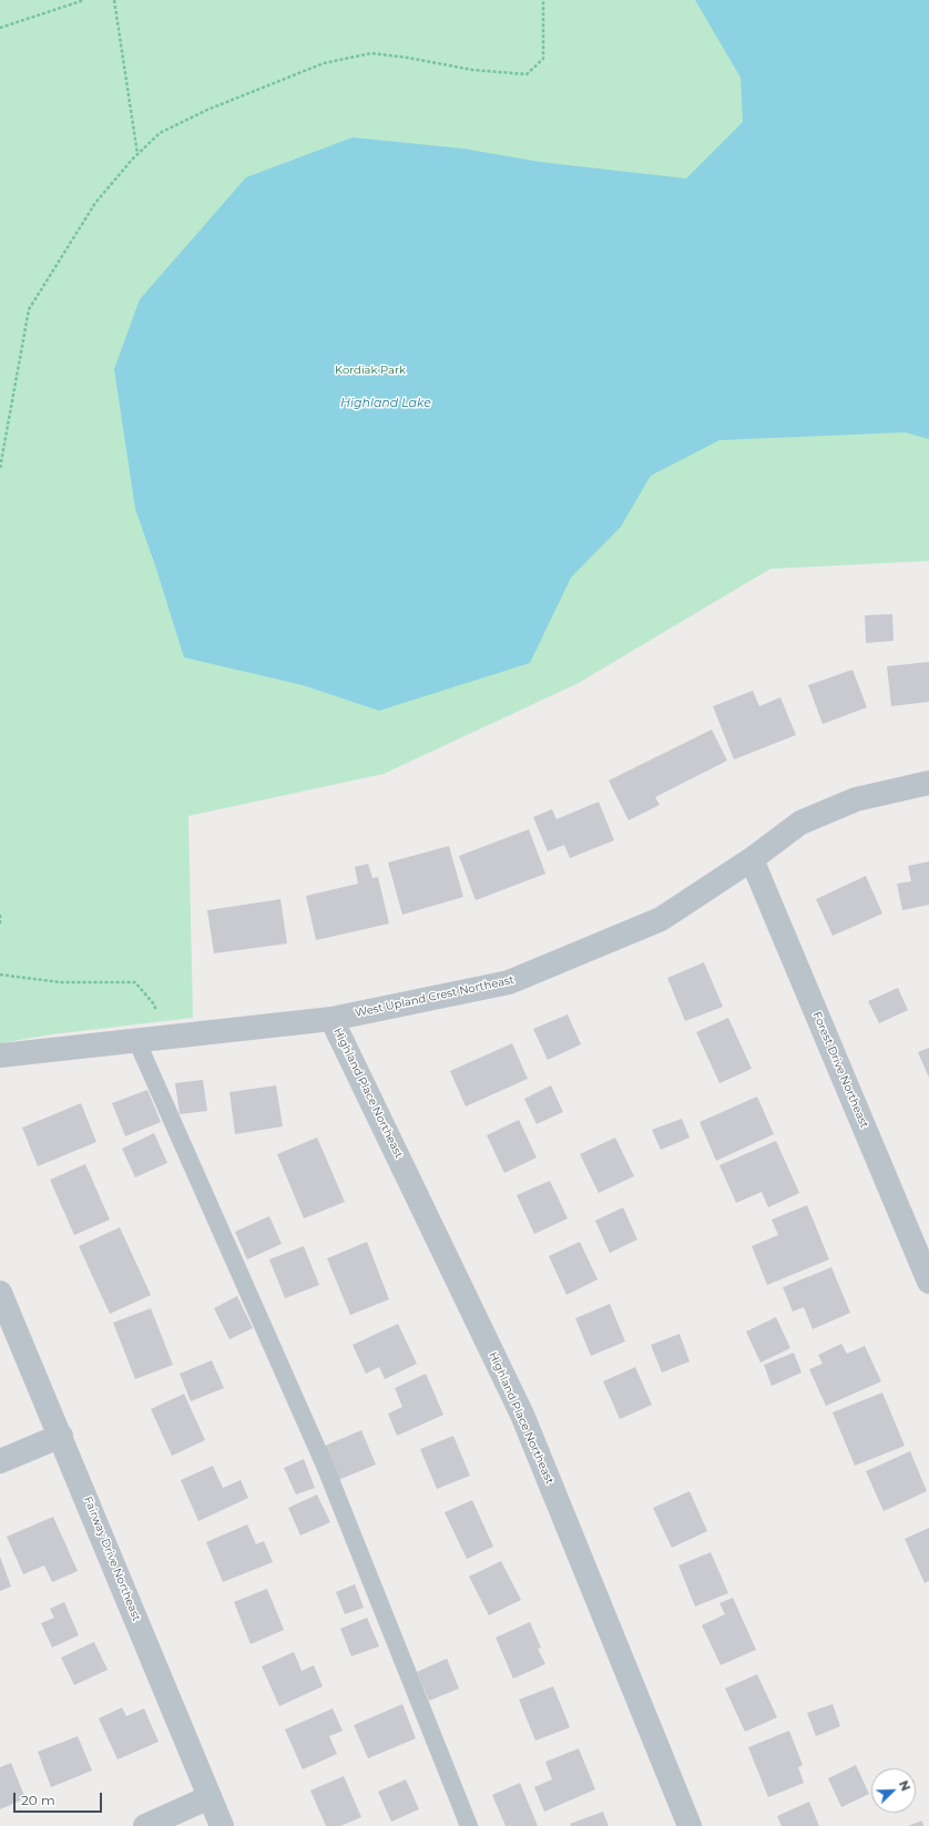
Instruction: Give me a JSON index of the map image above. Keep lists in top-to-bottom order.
{
  "streets": {
    "street": [
      "West Upland Crest Northeast",
      "Forest Drive Northeast",
      "Highland Place Northeast",
      "Fairway Drive Northeast"
    ]
  },
  "crossings": [
    ["West Upland Crest Northeast", "Forest Drive Northeast"],
    ["West Upland Crest Northeast", "Highland Place Northeast"]
  ],
  "water": ["Highland Lake"],
  "parks": ["Kordiak Park"],
  "scale_bar": "20 m",
  "north": "top right"
}
